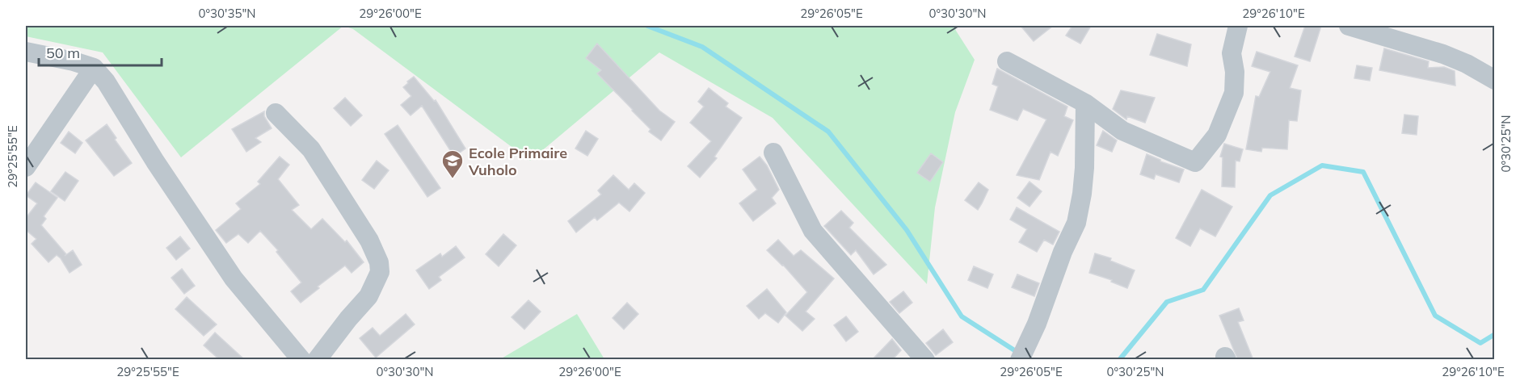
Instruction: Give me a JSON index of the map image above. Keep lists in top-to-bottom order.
{
  "places": {
    "school or university": ["Ecole Primaire Vuholo"]
  },
  "scale_bar": "50 m",
  "coordinates": [
    "0°30'35\"N",
    "29°26'00\"E",
    "29°26'05\"E",
    "0°30'30\"N",
    "29°26'10\"E",
    "0°30'25\"N",
    "29°25'55\"E"
  ]
}
